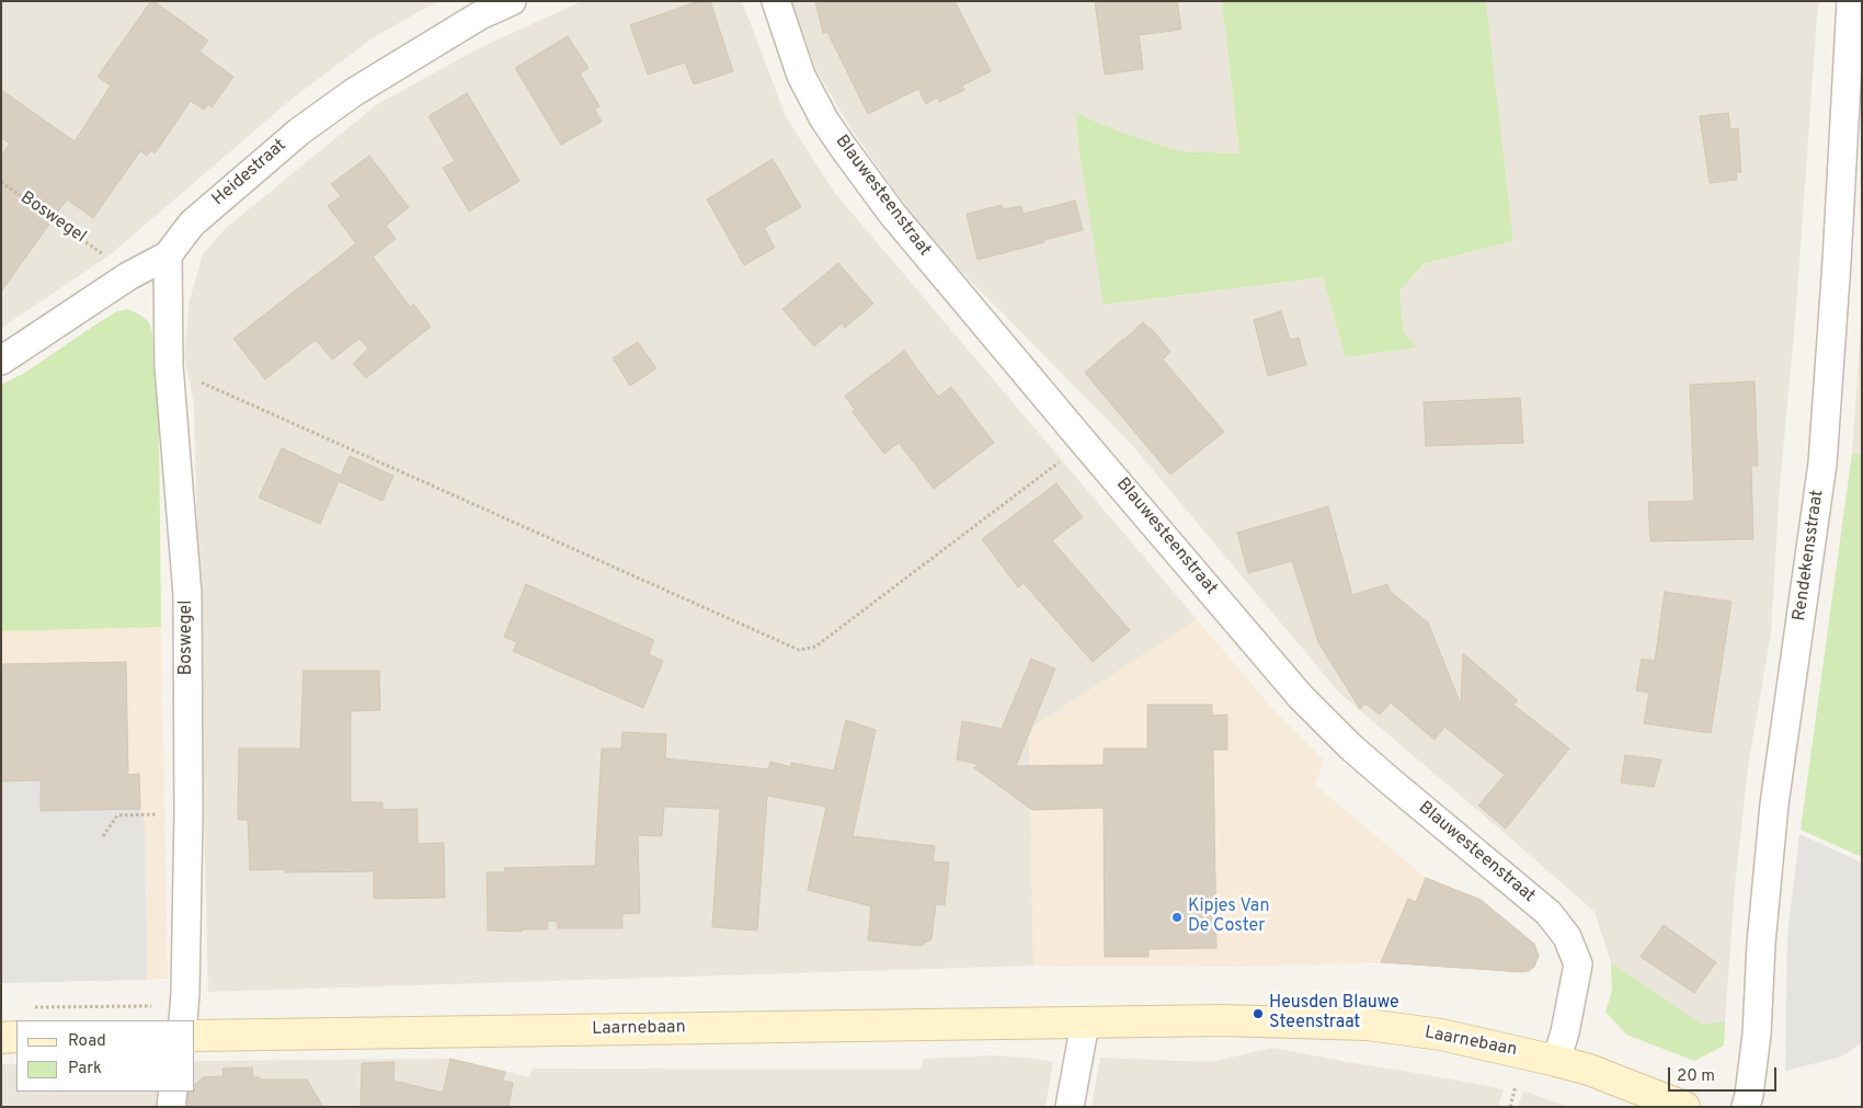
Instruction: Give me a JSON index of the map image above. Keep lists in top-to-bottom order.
{
  "streets": {
    "street": [
      "Heidestraat",
      "Blauwesteenstraat",
      "Boswegel",
      "Rendekensstraat",
      "Laarnebaan"
    ]
  },
  "crossings": [
    ["Heidestraat", "Boswegel"],
    ["Blauwesteenstraat", "Laarnebaan"]
  ],
  "places": ["Kipjes Van De Coster", "Heusden Blauwe Steenstraat"],
  "legend": ["Road", "Park"],
  "scale_bar": "20 m"
}
